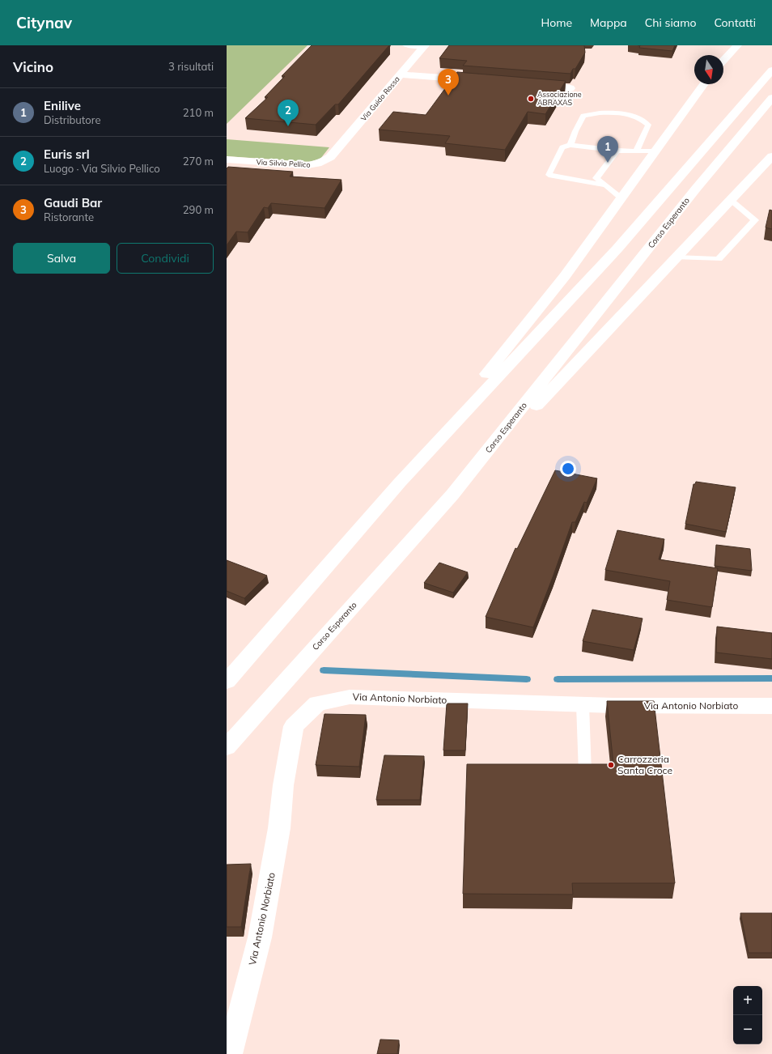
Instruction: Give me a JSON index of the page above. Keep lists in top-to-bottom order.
{
  "streets": {
    "main road": [
      "Via Guido Rossa",
      "Via Silvio Pellico",
      "Corso Esperanto",
      "Via Antonio Norbiato"
    ]
  },
  "crossings": [
    ["Via Guido Rossa", "Via Silvio Pellico"]
  ],
  "places": ["Associazione ABRAXAS", "Carrozzeria Santa Croce"],
  "north": "bottom",
  "page": {
    "header": "Citynav",
    "nav": [
      "Home",
      "Mappa",
      "Chi siamo",
      "Contatti"
    ],
    "heading": ["Vicino", "3 risultati"],
    "pins": ["3", "2", "1"],
    "list": [
      {
        "mark": "1",
        "name": "Enilive",
        "note": "Distributore",
        "value": "210 m"
      },
      {
        "mark": "2",
        "name": "Euris srl",
        "note": "Luogo · Via Silvio Pellico",
        "value": "270 m"
      },
      {
        "mark": "3",
        "name": "Gaudi Bar",
        "note": "Ristorante",
        "value": "290 m"
      }
    ],
    "buttons": ["Salva", "Condividi"],
    "map_buttons": ["+", "−"]
  }
}
